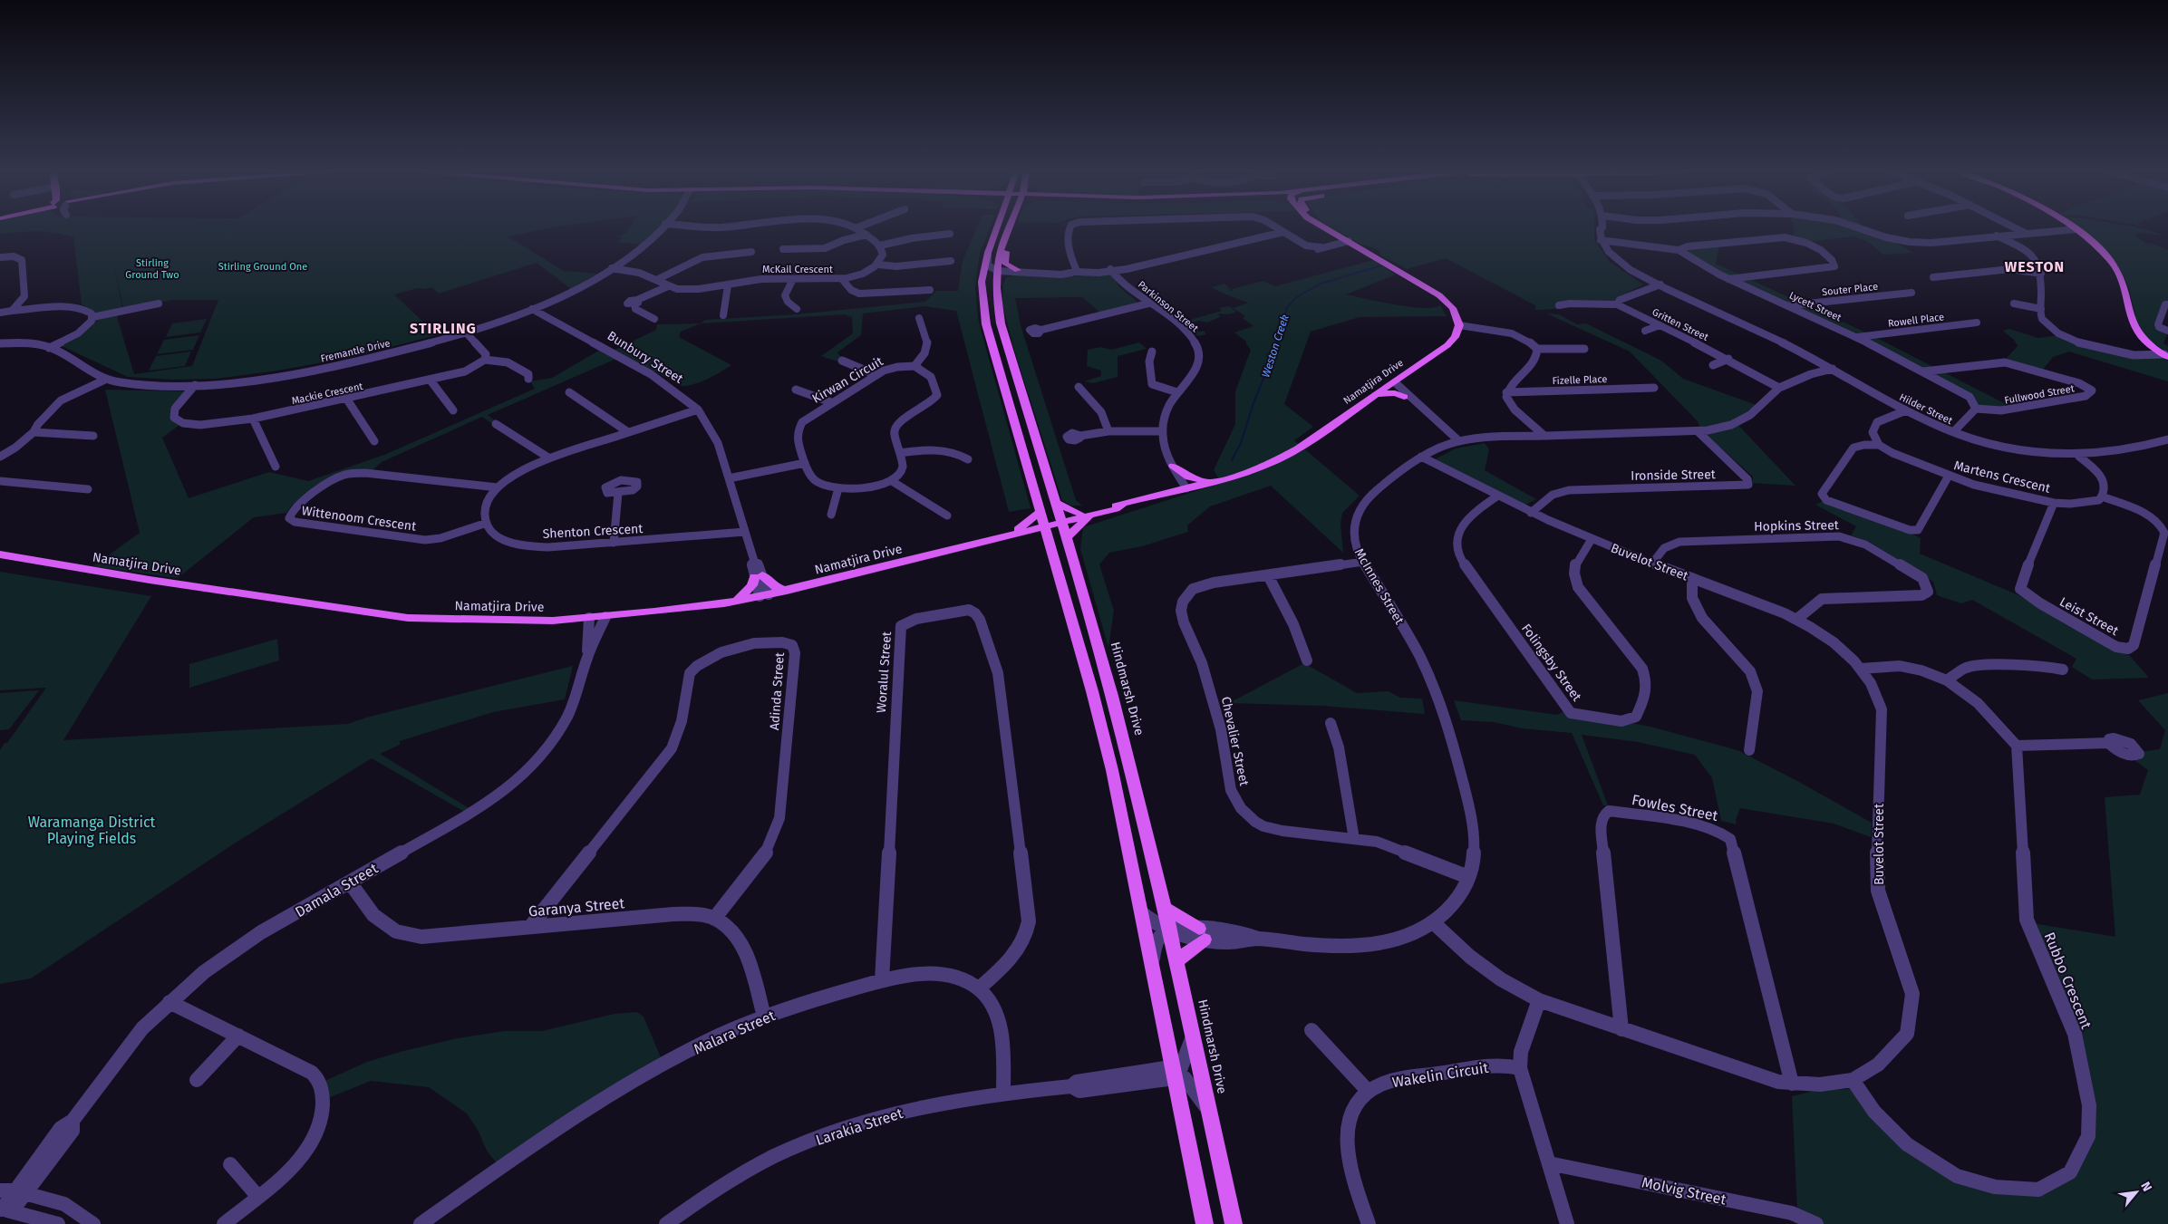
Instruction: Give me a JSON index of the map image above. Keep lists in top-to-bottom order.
{
  "streets": {
    "main road": ["Namatjira Drive", "Hindmarsh Drive"],
    "street": [
      "McKail Crescent",
      "Souter Place",
      "Parkinson Street",
      "Lycett Street",
      "Rowell Place",
      "Gritten Street",
      "Fremantle Drive",
      "Bunbury Street",
      "Kirwan Circuit",
      "Fizelle Place",
      "Mackie Crescent",
      "Fullwood Street",
      "Hilder Street",
      "Ironside Street",
      "Martens Crescent",
      "Wittenoom Crescent",
      "Hopkins Street",
      "Shenton Crescent",
      "Buvelot Street",
      "McInnes Street",
      "Leist Street",
      "Folingsby Street",
      "Woralul Street",
      "Adinda Street",
      "Chevalier Street",
      "Fowles Street",
      "Damala Street",
      "Garanya Street",
      "Rubbo Crescent",
      "Malara Street",
      "Wakelin Circuit",
      "Larakia Street",
      "Molvig Street"
    ]
  },
  "crossings": [
    ["McKail Crescent", "Fremantle Drive"],
    ["Souter Place", "Lycett Street"],
    ["Parkinson Street", "Namatjira Drive"],
    ["Lycett Street", "Rowell Place"],
    ["Lycett Street", "Fullwood Street"],
    ["Lycett Street", "Hilder Street"],
    ["Gritten Street", "Hilder Street"],
    ["Gritten Street", "McInnes Street"],
    ["Fremantle Drive", "Bunbury Street"],
    ["Fremantle Drive", "Mackie Crescent"],
    ["Bunbury Street", "Namatjira Drive"],
    ["Bunbury Street", "Shenton Crescent"],
    ["Namatjira Drive", "Hindmarsh Drive"],
    ["Namatjira Drive", "Damala Street"],
    ["Hilder Street", "McInnes Street"],
    ["Ironside Street", "Buvelot Street"],
    ["Ironside Street", "McInnes Street"],
    ["Martens Crescent", "Leist Street"],
    ["Wittenoom Crescent", "Shenton Crescent"],
    ["Hopkins Street", "Buvelot Street"],
    ["Buvelot Street", "McInnes Street"],
    ["Buvelot Street", "Folingsby Street"],
    ["Buvelot Street", "Fowles Street"],
    ["Buvelot Street", "Rubbo Crescent"],
    ["McInnes Street", "Hindmarsh Drive"],
    ["McInnes Street", "Chevalier Street"],
    ["Woralul Street", "Malara Street"],
    ["Adinda Street", "Garanya Street"],
    ["Damala Street", "Garanya Street"],
    ["Garanya Street", "Malara Street"],
    ["Malara Street", "Larakia Street"]
  ],
  "districts": ["WESTON", "STIRLING"],
  "water": ["Weston Creek"],
  "parks": ["Stirling Ground Two", "Stirling Ground One", "Waramanga District Playing Fields"],
  "north": "top right"
}
